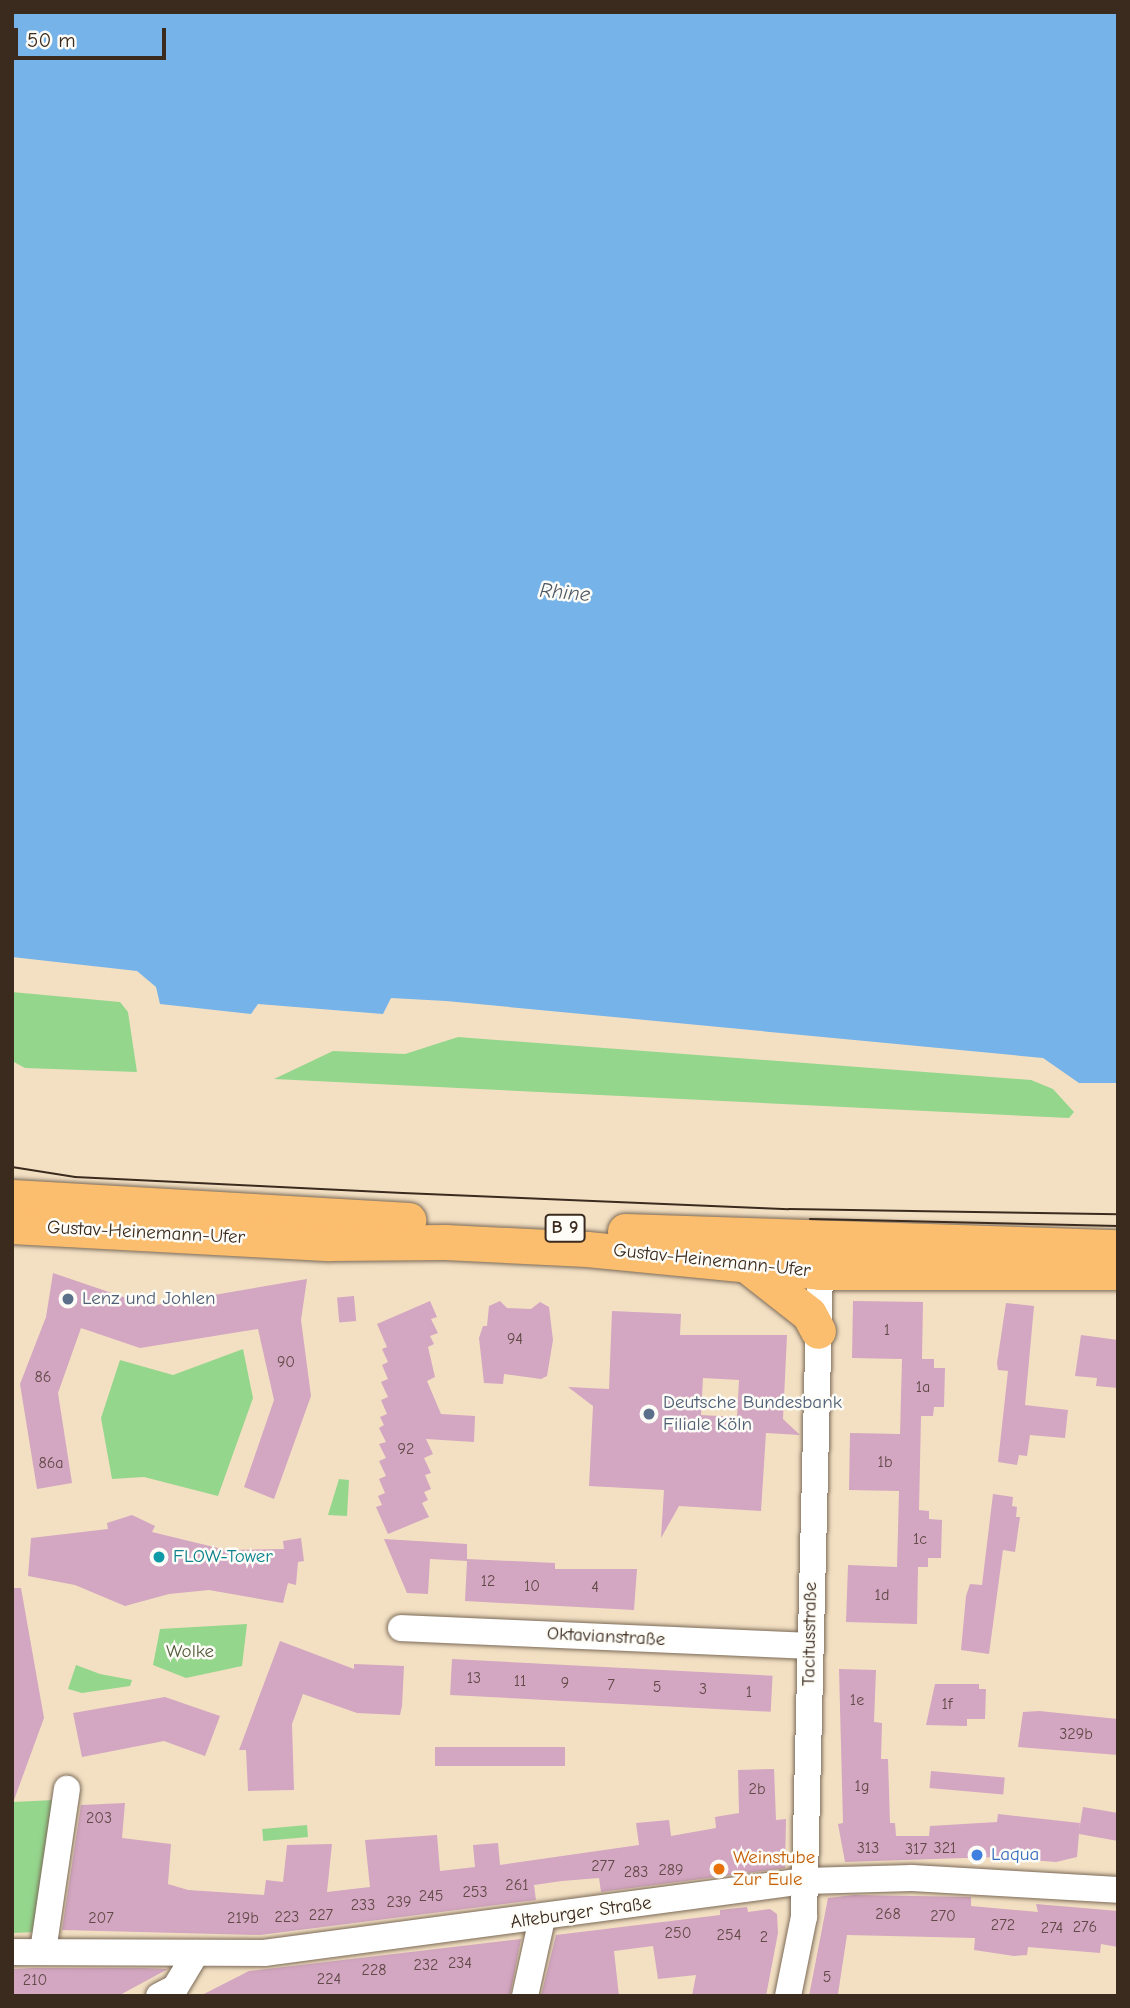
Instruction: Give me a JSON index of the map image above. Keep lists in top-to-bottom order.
{
  "streets": {
    "main road": ["B 9", "Gustav-Heinemann-Ufer"],
    "street": ["Tacitusstraße", "Oktavianstraße", "Alteburger Straße"]
  },
  "crossings": [
    ["Gustav-Heinemann-Ufer", "Tacitusstraße"],
    ["Tacitusstraße", "Oktavianstraße"],
    ["Tacitusstraße", "Alteburger Straße"]
  ],
  "water": ["Rhine"],
  "parks": ["Wolke"],
  "places": [
    "Lenz und Johlen",
    "Deutsche Bundesbank Filiale Köln",
    "FLOW-Tower",
    "Laqua",
    "Weinstube Zur Eule"
  ],
  "house_numbers": [
    "1",
    "94",
    "90",
    "86",
    "1a",
    "92",
    "1b",
    "86a",
    "1c",
    "12",
    "10",
    "4",
    "1d",
    "13",
    "11",
    "9",
    "7",
    "5",
    "3",
    "1",
    "1e",
    "1f",
    "329b",
    "1g",
    "2b",
    "203",
    "313",
    "321",
    "317",
    "277",
    "289",
    "283",
    "261",
    "253",
    "245",
    "239",
    "233",
    "268",
    "227",
    "270",
    "223",
    "207",
    "219b",
    "272",
    "276",
    "274",
    "250",
    "254",
    "2",
    "234",
    "232",
    "228",
    "5",
    "224",
    "210"
  ],
  "scale_bar": "50 m"
}
